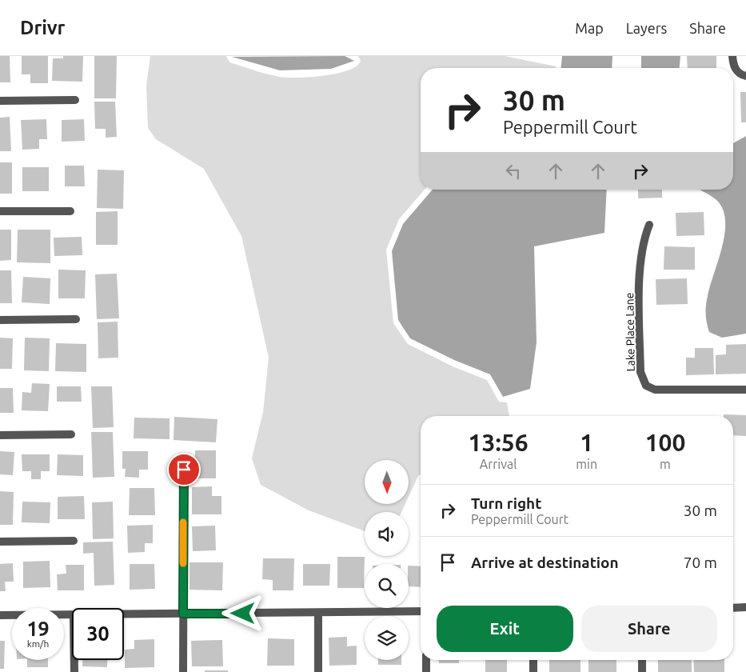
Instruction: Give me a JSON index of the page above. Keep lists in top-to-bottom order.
{
  "streets": {
    "street": ["Lake Place Lane"]
  },
  "north": "bottom",
  "page": {
    "header": "Drivr",
    "nav": ["Map", "Layers", "Share"],
    "turn": ["30 m", "Peppermill Court"],
    "eta": [
      "13:56",
      "Arrival",
      "1",
      "min",
      "100",
      "m"
    ],
    "list": [
      {
        "name": "Turn right",
        "note": "Peppermill Court",
        "value": "30 m"
      },
      {
        "name": "Arrive at destination",
        "value": "70 m"
      }
    ],
    "buttons": ["Exit", "Share"],
    "speed": "19 km/h",
    "limit": "30"
  }
}
